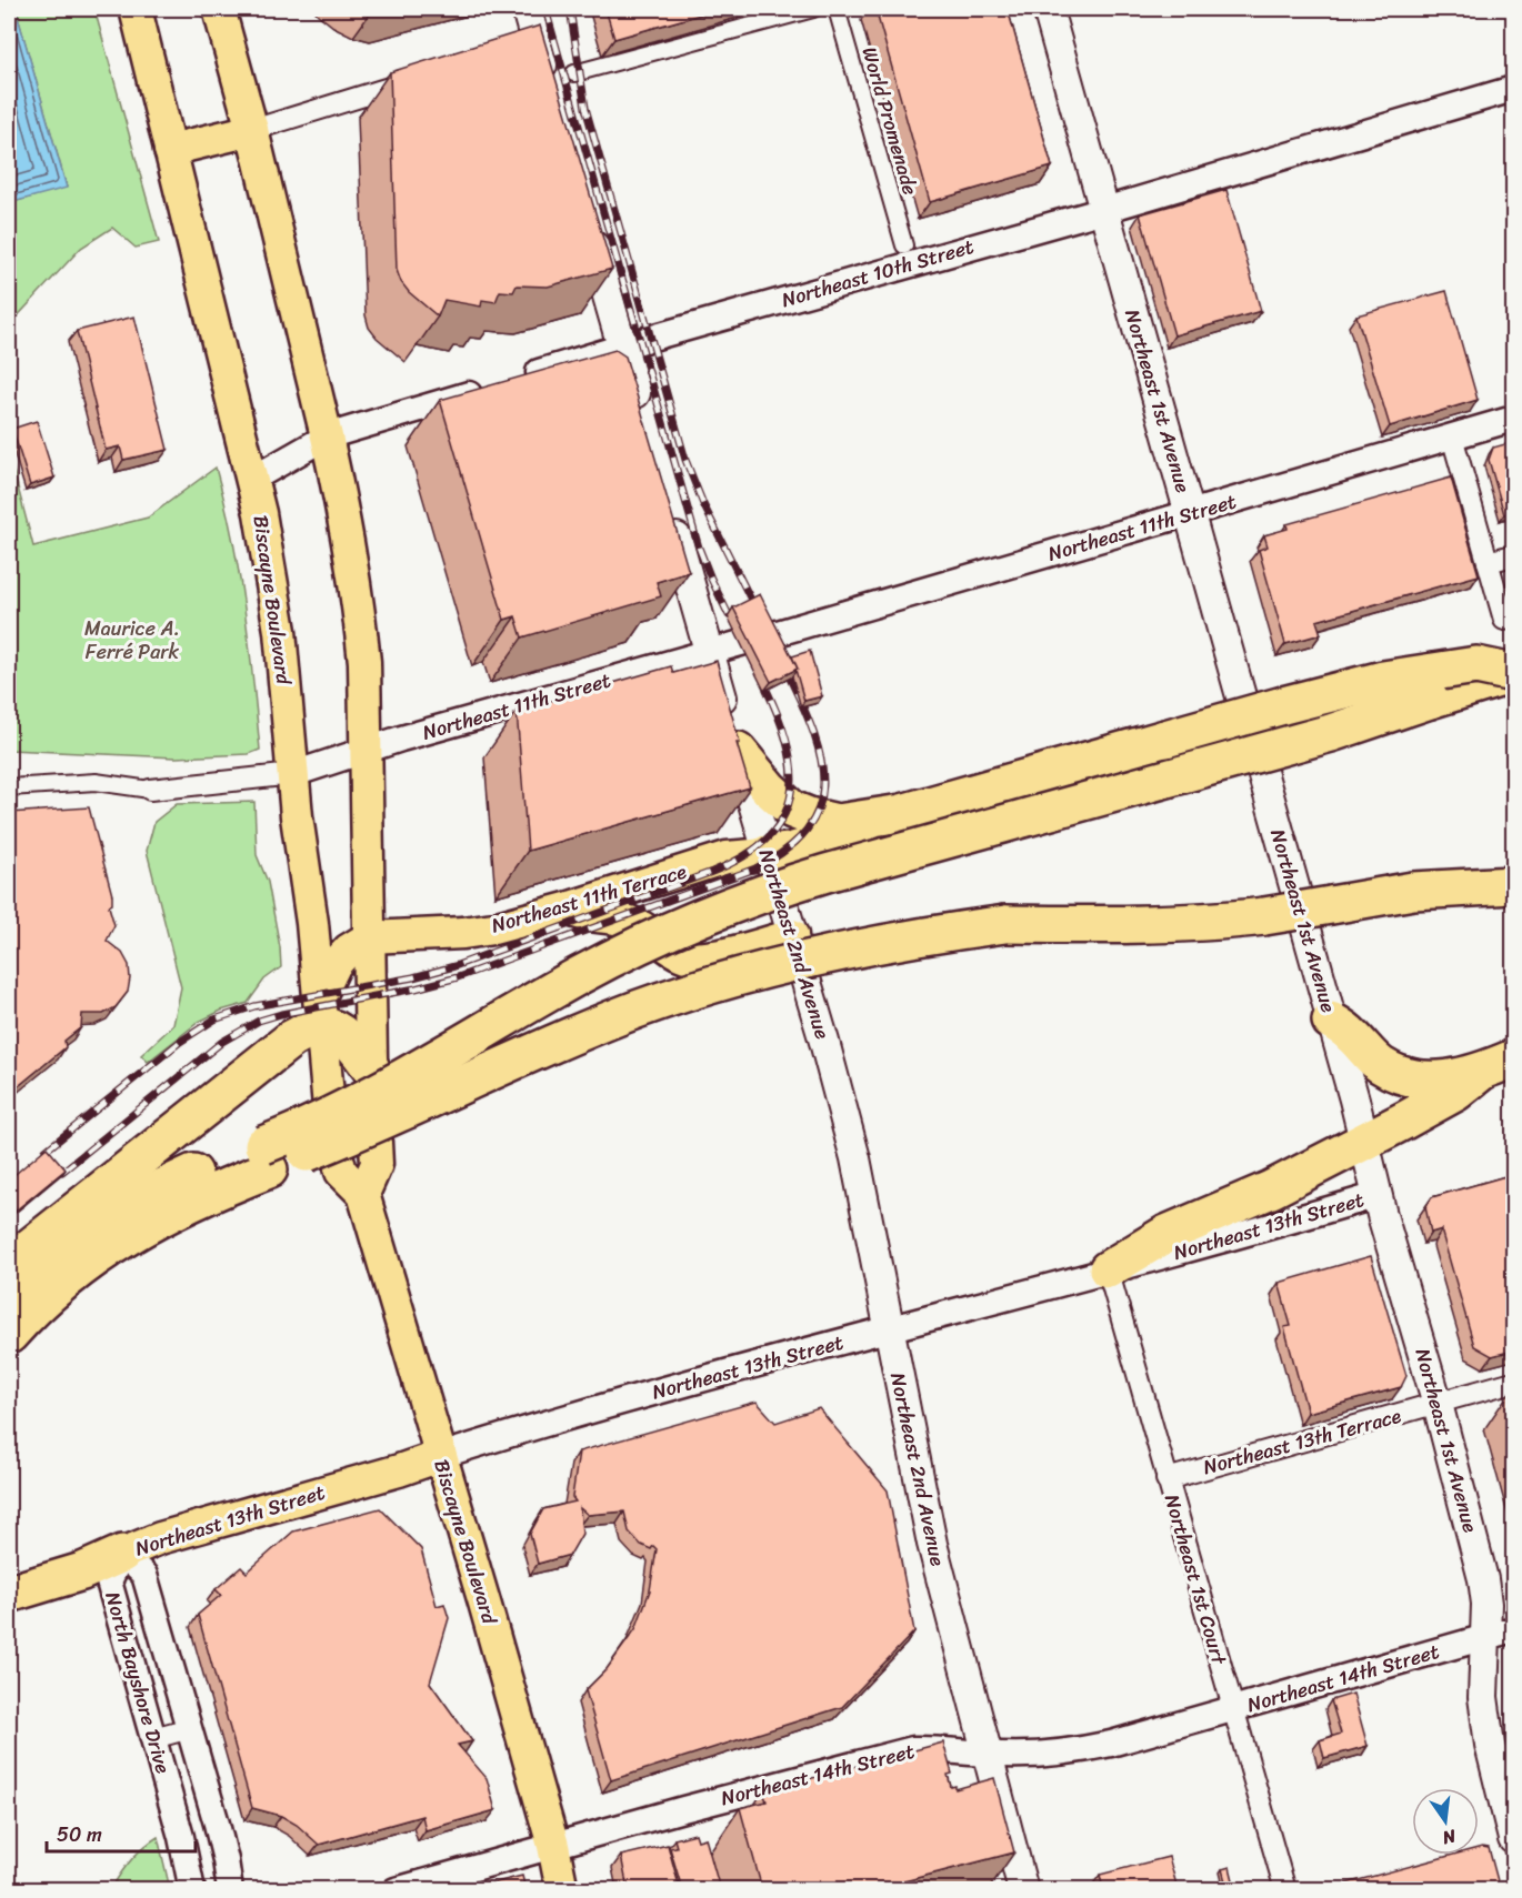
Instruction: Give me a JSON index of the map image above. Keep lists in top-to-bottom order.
{
  "streets": {
    "main road": [
      "Northeast 1st Avenue",
      "Biscayne Boulevard",
      "Northeast 11th Terrace",
      "Northeast 2nd Avenue",
      "Northeast 13th Street"
    ],
    "street": [
      "World Promenade",
      "Northeast 10th Street",
      "Northeast 11th Street",
      "Northeast 13th Terrace",
      "Northeast 1st Court",
      "Northeast 14th Street",
      "North Bayshore Drive"
    ]
  },
  "crossings": [
    ["Northeast 10th Street", "Northeast 1st Avenue"],
    ["Northeast 1st Avenue", "Northeast 11th Street"],
    ["Northeast 1st Avenue", "Northeast 13th Street"],
    ["Northeast 1st Avenue", "Northeast 13th Terrace"],
    ["Northeast 1st Avenue", "Northeast 14th Street"],
    ["Northeast 11th Street", "Biscayne Boulevard"],
    ["Northeast 11th Street", "Northeast 2nd Avenue"],
    ["Biscayne Boulevard", "Northeast 13th Street"],
    ["Biscayne Boulevard", "Northeast 14th Street"],
    ["Northeast 11th Terrace", "Northeast 2nd Avenue"],
    ["Northeast 2nd Avenue", "Northeast 13th Street"],
    ["Northeast 2nd Avenue", "Northeast 14th Street"],
    ["Northeast 13th Street", "Northeast 1st Court"],
    ["Northeast 13th Street", "North Bayshore Drive"],
    ["Northeast 13th Terrace", "Northeast 1st Court"],
    ["Northeast 1st Court", "Northeast 14th Street"]
  ],
  "parks": ["Maurice A. Ferré Park"],
  "scale_bar": "50 m",
  "north": "bottom"
}
